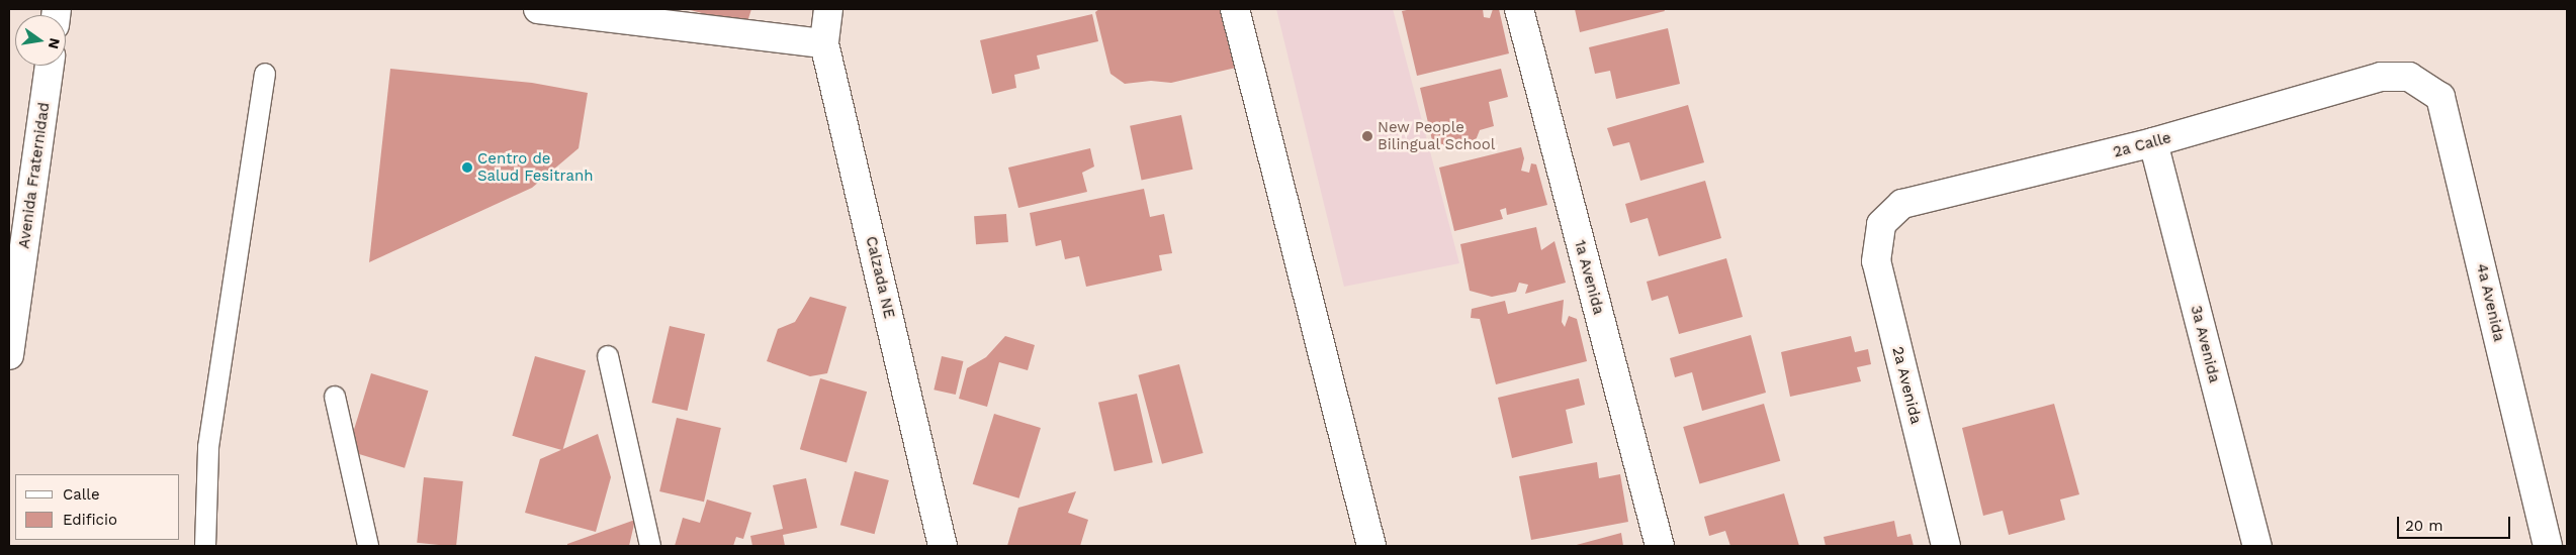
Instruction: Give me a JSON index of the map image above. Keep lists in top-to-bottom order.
{
  "streets": {
    "street": [
      "2a Calle",
      "Avenida Fraternidad",
      "Calzada NE",
      "1a Avenida",
      "4a Avenida",
      "3a Avenida",
      "2a Avenida"
    ]
  },
  "crossings": [
    ["2a Calle", "4a Avenida"],
    ["2a Calle", "3a Avenida"],
    ["2a Calle", "2a Avenida"]
  ],
  "places": ["New People Bilingual School", "Centro de Salud Fesitranh"],
  "legend": ["Calle", "Edificio"],
  "scale_bar": "20 m",
  "north": "right"
}
